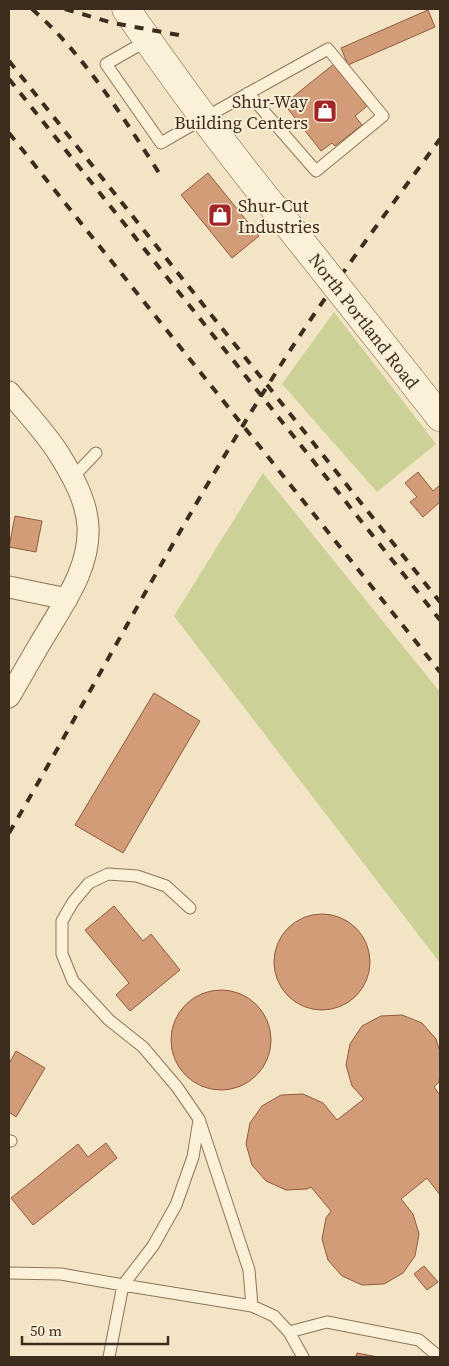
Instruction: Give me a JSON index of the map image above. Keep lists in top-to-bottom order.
{
  "streets": {
    "main road": ["North Portland Road"]
  },
  "places": {
    "shop": ["Shur-Way Building Centers", "Shur-Cut Industries"]
  },
  "scale_bar": "50 m"
}
